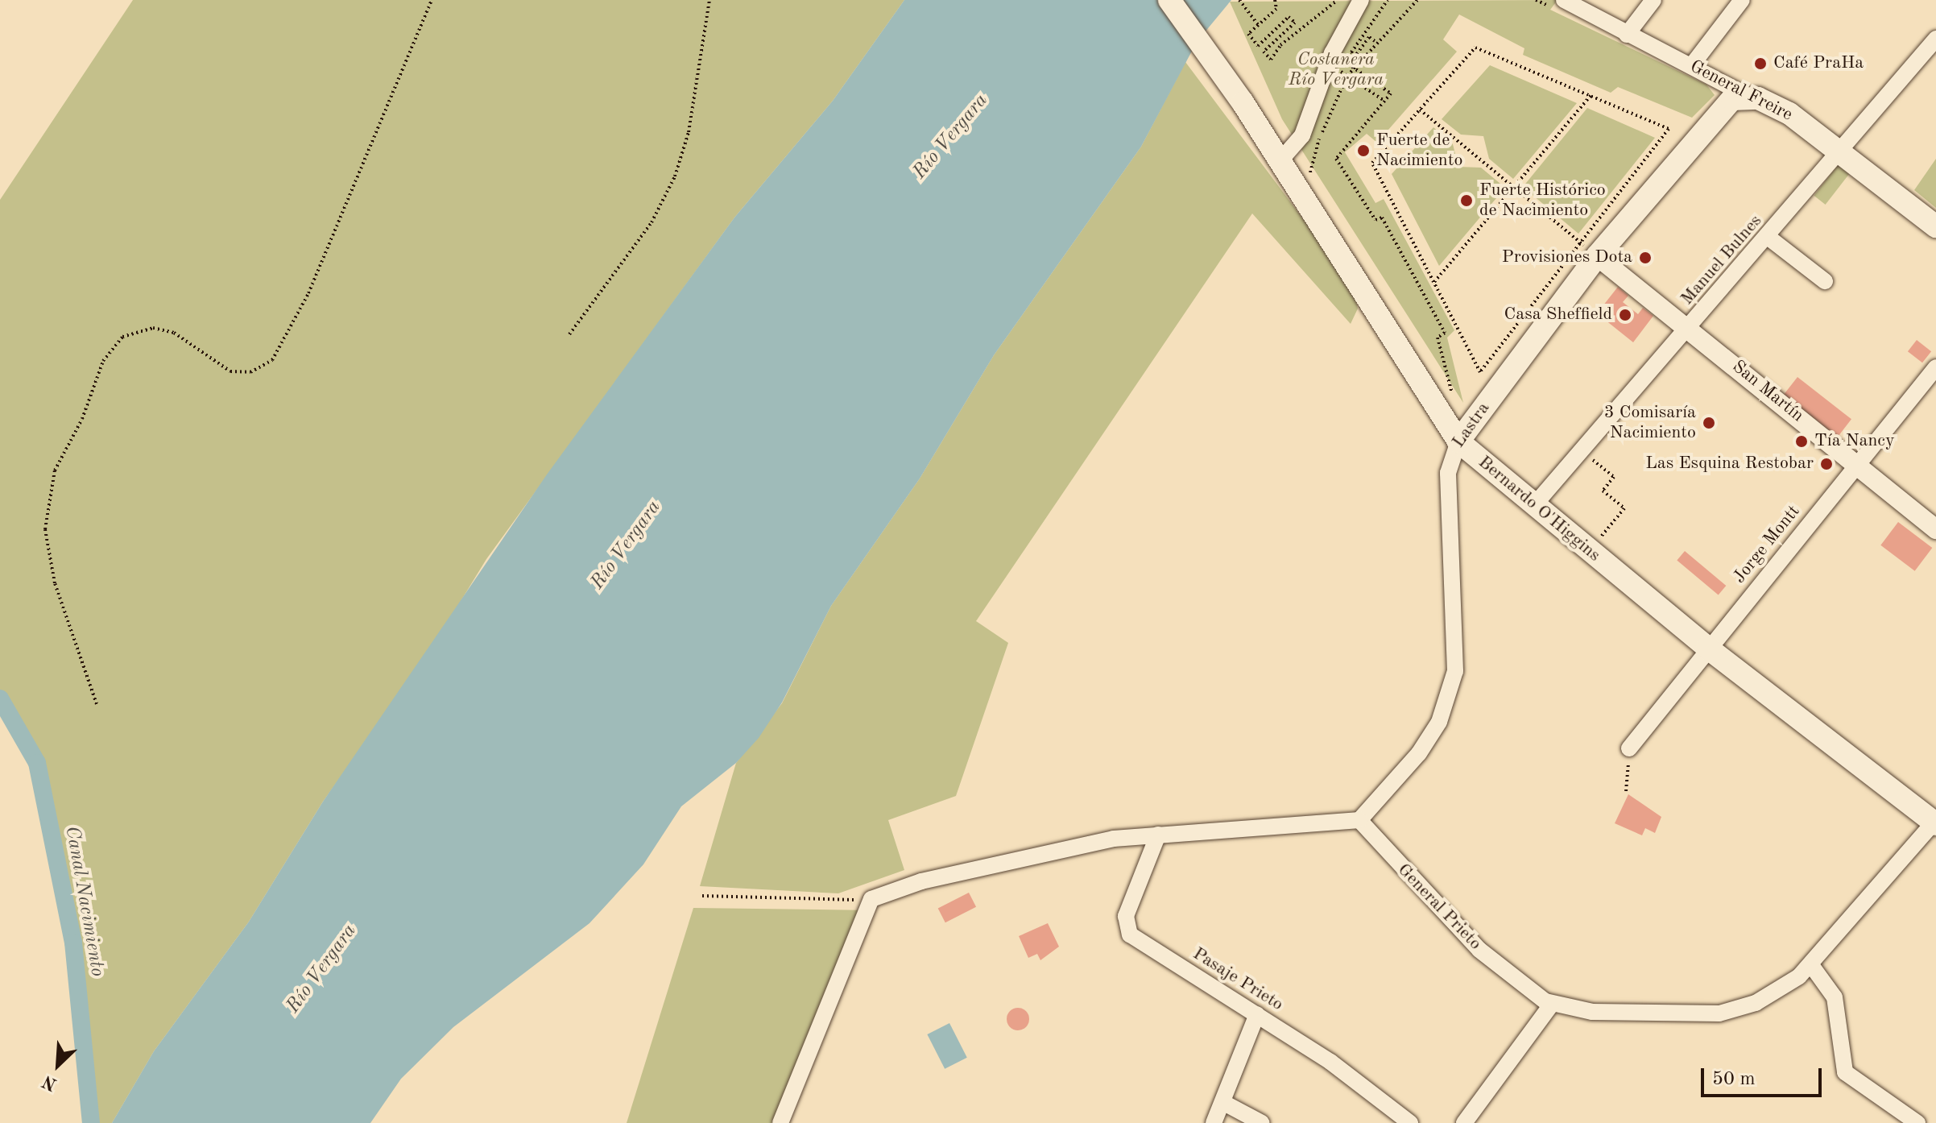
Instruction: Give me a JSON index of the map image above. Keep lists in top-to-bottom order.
{
  "streets": {
    "main road": ["General Freire", "Lastra", "Bernardo O'Higgins"],
    "street": [
      "Manuel Bulnes",
      "San Martín",
      "Jorge Montt",
      "General Prieto",
      "Pasaje Prieto"
    ]
  },
  "crossings": [
    ["General Freire", "Manuel Bulnes"],
    ["General Freire", "Lastra"],
    ["Manuel Bulnes", "San Martín"],
    ["Manuel Bulnes", "Bernardo O'Higgins"],
    ["San Martín", "Lastra"],
    ["San Martín", "Jorge Montt"],
    ["Lastra", "Bernardo O'Higgins"],
    ["Lastra", "General Prieto"],
    ["Bernardo O'Higgins", "Jorge Montt"],
    ["Bernardo O'Higgins", "General Prieto"]
  ],
  "water": ["Río Vergara", "Canal Nacimiento"],
  "parks": ["Costanera Río Vergara"],
  "places": [
    "Café PraHa",
    "Fuerte de Nacimiento",
    "Fuerte Histórico de Nacimiento",
    "Provisiones Dota",
    "Casa Sheffield",
    "3 Comisaría Nacimiento",
    "Tía Nancy",
    "Las Esquina Restobar"
  ],
  "scale_bar": "50 m",
  "north": "bottom left"
}
